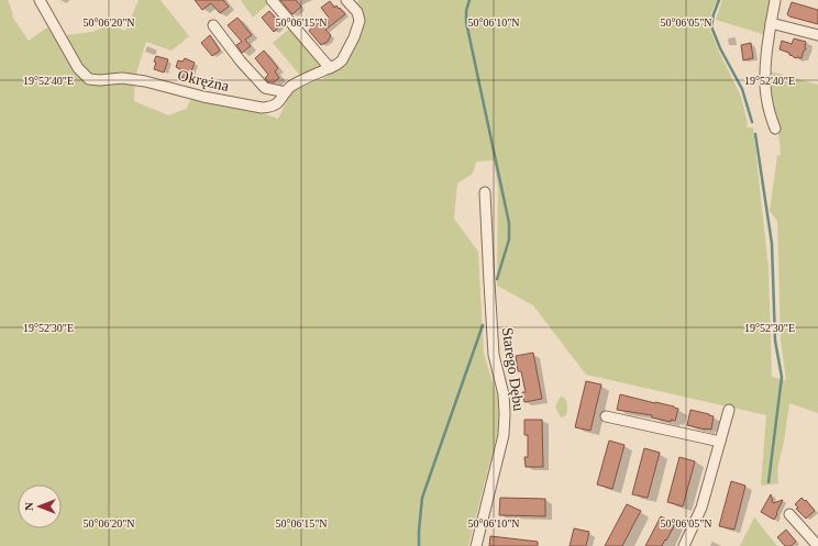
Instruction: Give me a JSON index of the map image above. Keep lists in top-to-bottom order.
{
  "streets": {
    "street": ["Okrężna", "Starego Dębu"]
  },
  "north": "left",
  "coordinates": [
    "50°06'20\"N",
    "50°06'15\"N",
    "50°06'10\"N",
    "50°06'05\"N",
    "19°52'40\"E",
    "19°52'30\"E"
  ]
}
